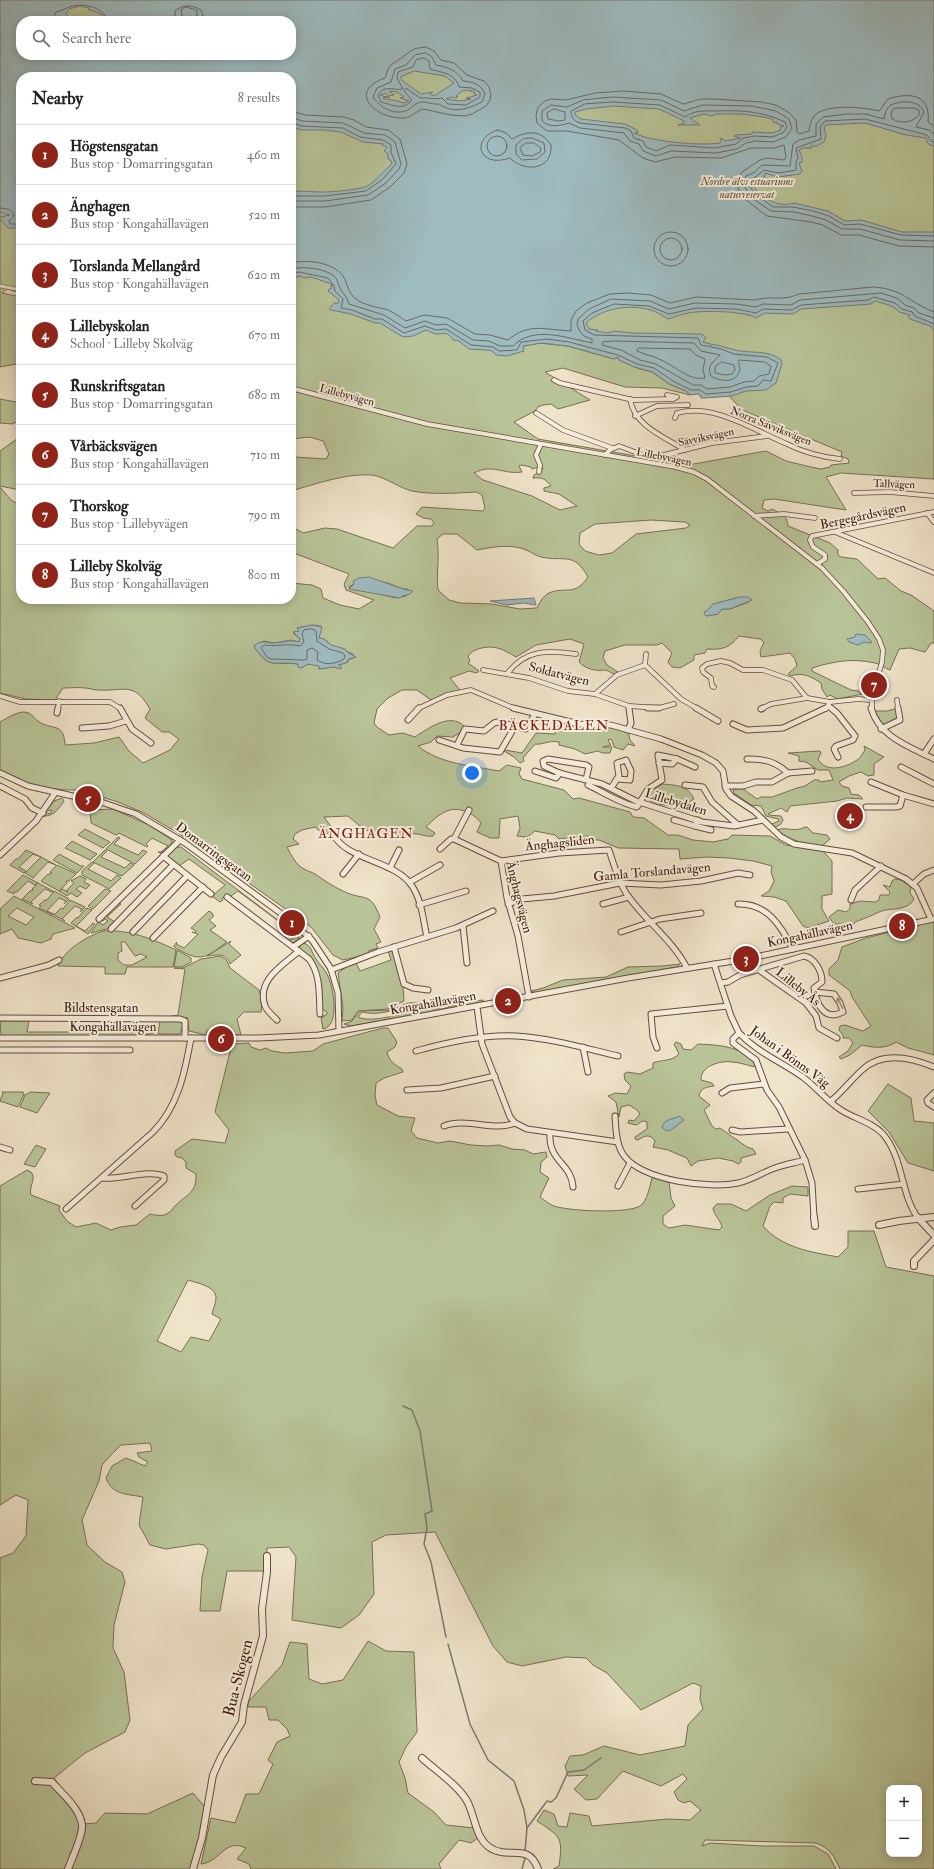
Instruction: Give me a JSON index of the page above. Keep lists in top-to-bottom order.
{
  "streets": {
    "street": [
      "Lillebyvägen",
      "Norra Sävviksvägen",
      "Sävviksvägen",
      "Tallvägen",
      "Bergegårdsvägen",
      "Soldatvägen",
      "Lillebydalen",
      "Änghagsliden",
      "Domarringsgatan",
      "Gamla Torslandavägen",
      "Änghagsvägen",
      "Kongahällavägen",
      "Lilleby Ås",
      "Bildstensgatan",
      "Johan i Bönns Väg",
      "Bua-Skogen"
    ]
  },
  "crossings": [
    ["Lillebyvägen", "Bergegårdsvägen"],
    ["Norra Sävviksvägen", "Sävviksvägen"],
    ["Änghagsliden", "Gamla Torslandavägen"],
    ["Änghagsliden", "Änghagsvägen"],
    ["Domarringsgatan", "Kongahällavägen"],
    ["Gamla Torslandavägen", "Änghagsvägen"],
    ["Änghagsvägen", "Kongahällavägen"],
    ["Kongahällavägen", "Bildstensgatan"]
  ],
  "districts": ["BÄCKEDALEN", "ÄNGHAGEN"],
  "parks": ["Nordre älvs estuariums naturreservat"],
  "page": {
    "search": "Search here",
    "heading": ["Nearby", "8 results"],
    "list": [
      {
        "mark": "1",
        "name": "Högstensgatan",
        "note": "Bus stop · Domarringsgatan",
        "value": "460 m"
      },
      {
        "mark": "2",
        "name": "Änghagen",
        "note": "Bus stop · Kongahällavägen",
        "value": "520 m"
      },
      {
        "mark": "3",
        "name": "Torslanda Mellangård",
        "note": "Bus stop · Kongahällavägen",
        "value": "620 m"
      },
      {
        "mark": "4",
        "name": "Lillebyskolan",
        "note": "School · Lilleby Skolväg",
        "value": "670 m"
      },
      {
        "mark": "5",
        "name": "Runskriftsgatan",
        "note": "Bus stop · Domarringsgatan",
        "value": "680 m"
      },
      {
        "mark": "6",
        "name": "Vårbäcksvägen",
        "note": "Bus stop · Kongahällavägen",
        "value": "710 m"
      },
      {
        "mark": "7",
        "name": "Thorskog",
        "note": "Bus stop · Lillebyvägen",
        "value": "790 m"
      },
      {
        "mark": "8",
        "name": "Lilleby Skolväg",
        "note": "Bus stop · Kongahällavägen",
        "value": "800 m"
      }
    ],
    "pins": [
      "7",
      "5",
      "4",
      "1",
      "8",
      "3",
      "2",
      "6"
    ],
    "map_buttons": ["+", "−"]
  }
}
